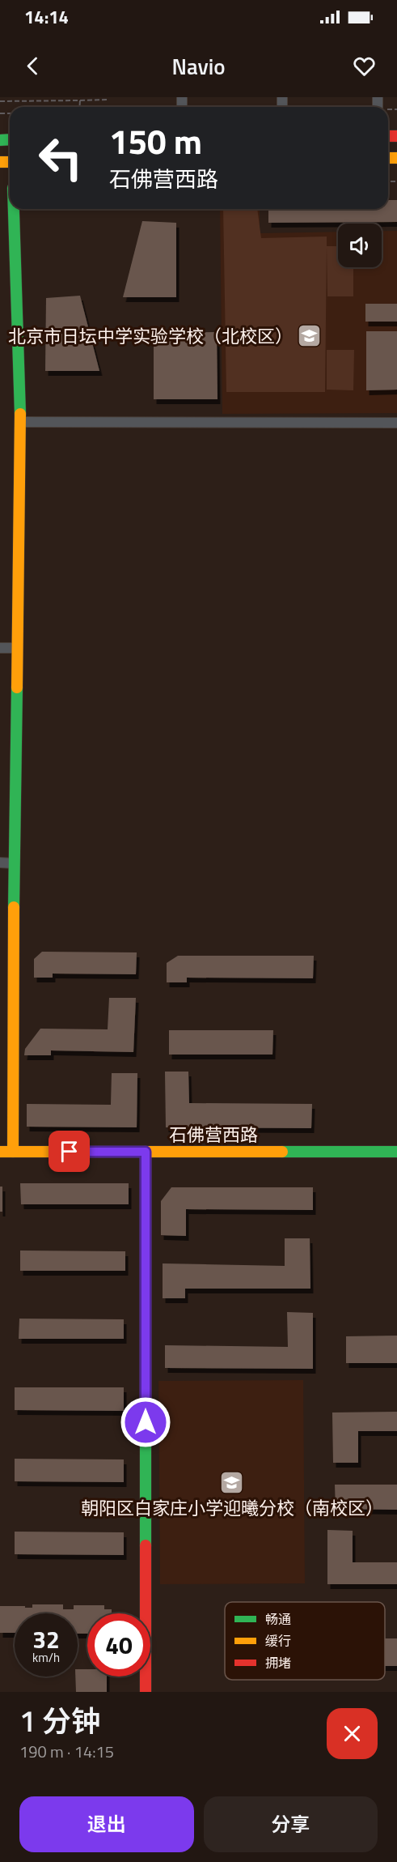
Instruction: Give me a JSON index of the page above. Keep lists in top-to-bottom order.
{
  "streets": {
    "street": ["石佛营西路"]
  },
  "places": {
    "school or university": ["北京市日坛中学实验学校（北校区）", "朝阳区白家庄小学迎曦分校（南校区）"]
  },
  "legend": ["畅通", "缓行", "拥堵"],
  "page": {
    "status": "14:14",
    "header": "Navio",
    "turn": ["150 m", "石佛营西路"],
    "speed": "32 km/h",
    "limit": "40",
    "heading": ["1 分钟", "190 m · 14:15"],
    "buttons": ["退出", "分享"]
  }
}
